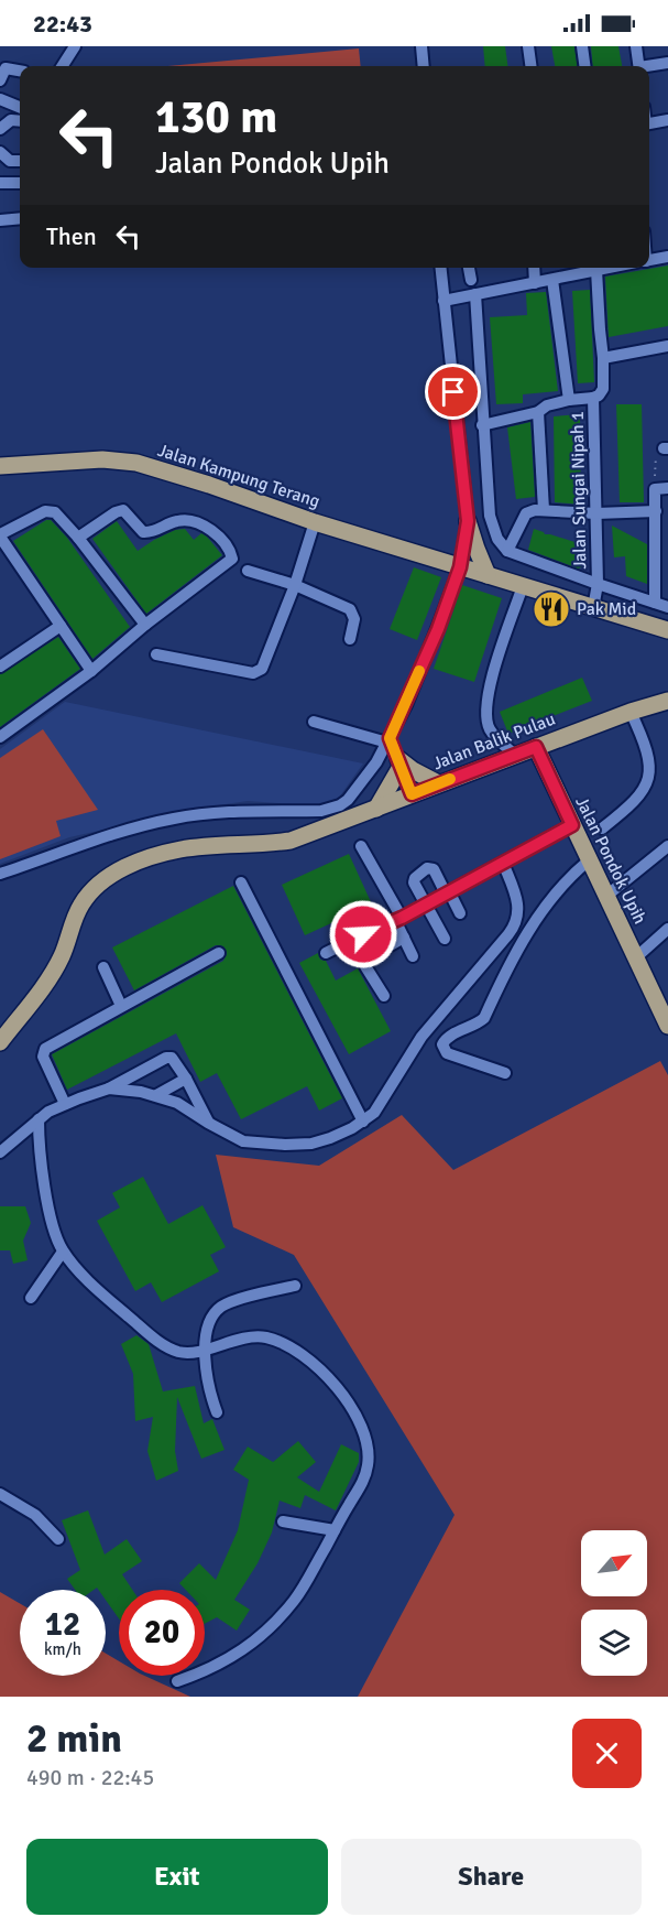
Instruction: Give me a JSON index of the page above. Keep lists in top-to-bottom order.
{
  "streets": {
    "main road": ["Jalan Kampung Terang", "Jalan Balik Pulau", "Jalan Pondok Upih"],
    "street": ["Jalan Sungai Nipah 1"]
  },
  "crossings": [
    ["Jalan Kampung Terang", "Jalan Sungai Nipah 1"],
    ["Jalan Balik Pulau", "Jalan Pondok Upih"]
  ],
  "places": {
    "restaurant": ["Pak Mid"]
  },
  "north": "top right",
  "page": {
    "status": "22:43",
    "turn": ["130 m", "Jalan Pondok Upih"],
    "then": "Then",
    "speed": "12 km/h",
    "limit": "20",
    "heading": ["2 min", "490 m · 22:45"],
    "buttons": ["Exit", "Share"]
  }
}
